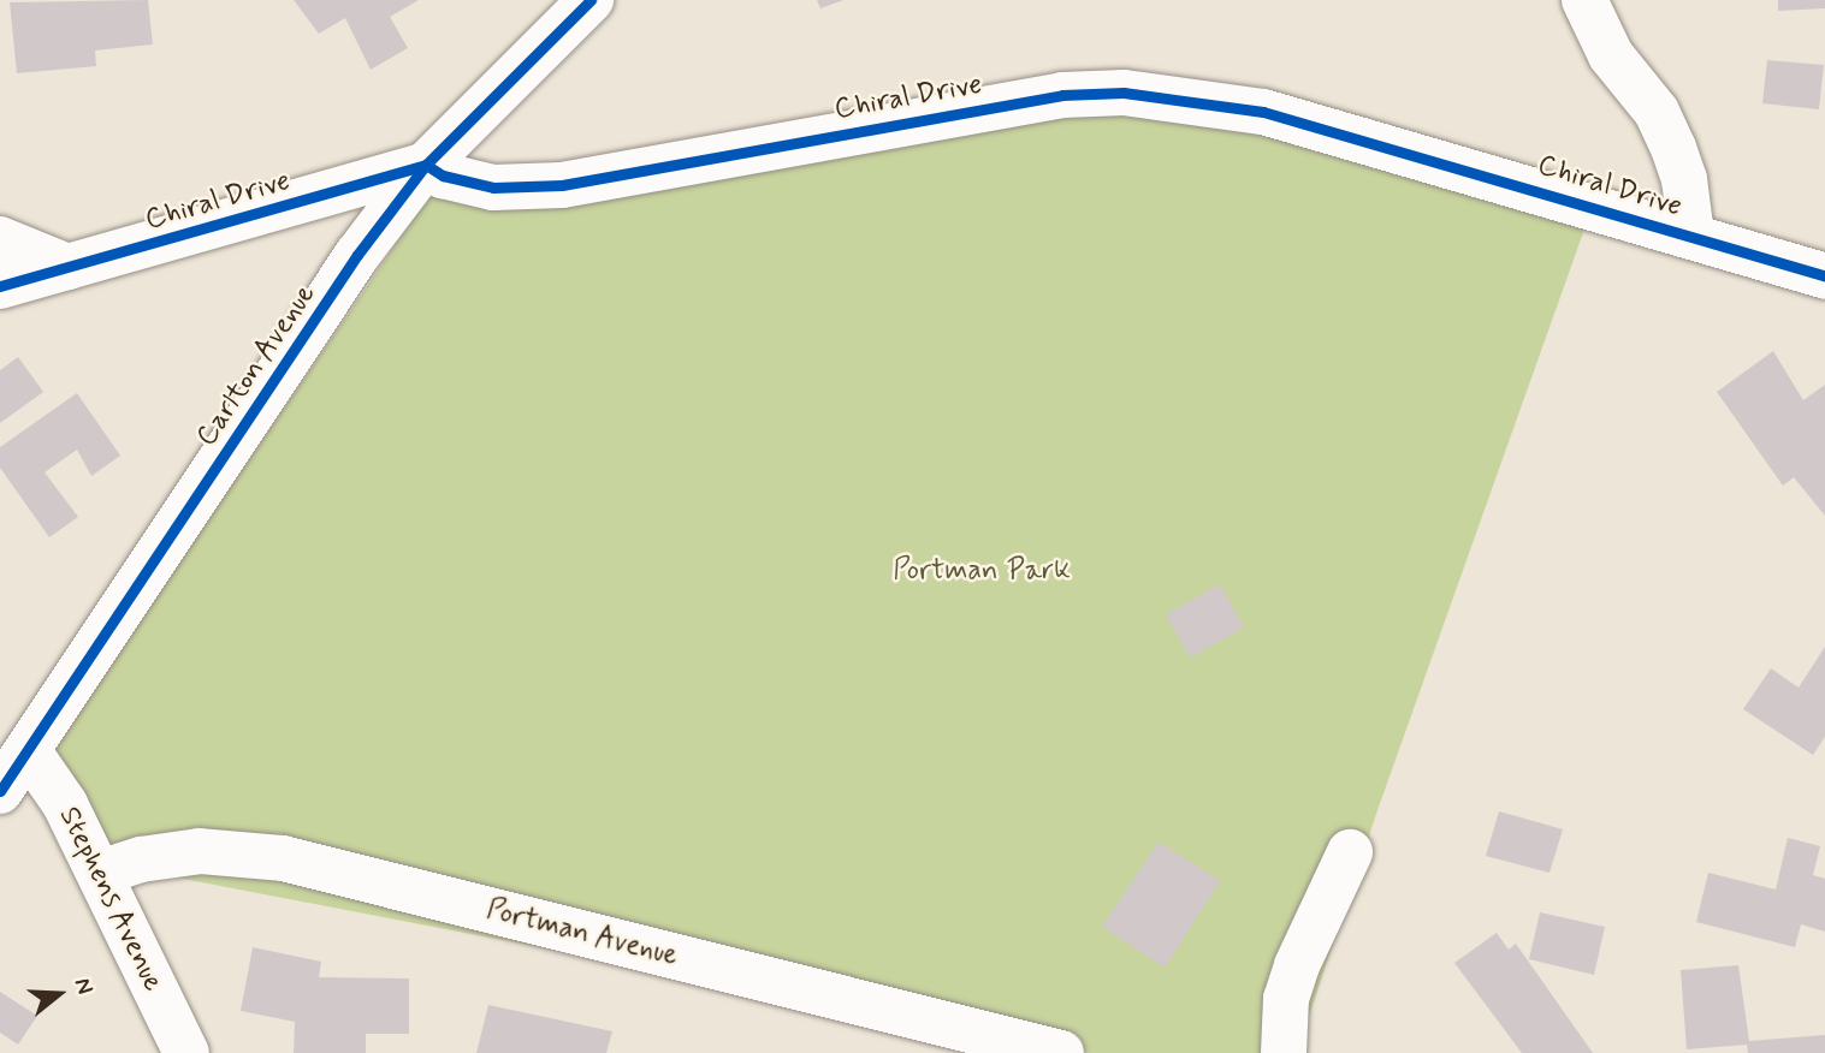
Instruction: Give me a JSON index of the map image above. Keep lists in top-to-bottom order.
{
  "streets": {
    "street": [
      "Chiral Drive",
      "Carlton Avenue",
      "Stephens Avenue",
      "Portman Avenue"
    ]
  },
  "crossings": [
    ["Chiral Drive", "Carlton Avenue"],
    ["Carlton Avenue", "Stephens Avenue"],
    ["Stephens Avenue", "Portman Avenue"]
  ],
  "parks": ["Portman Park"],
  "north": "right"
}
